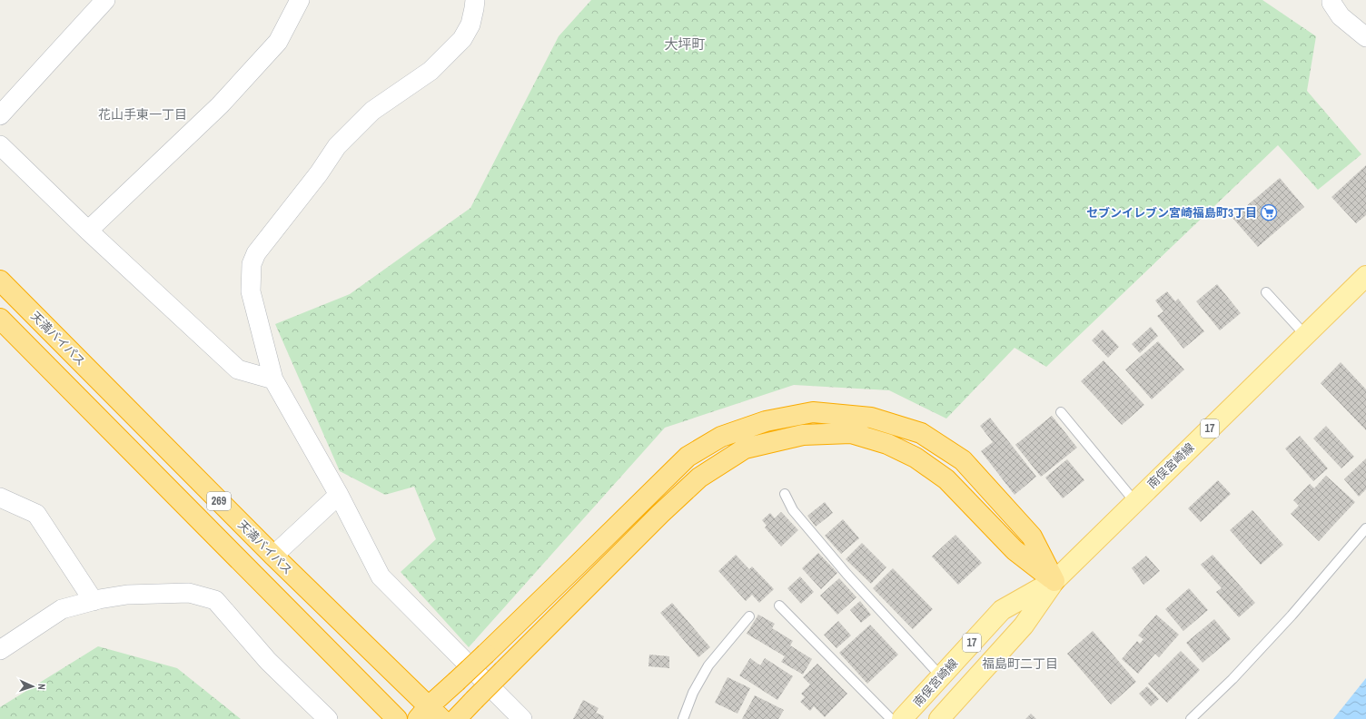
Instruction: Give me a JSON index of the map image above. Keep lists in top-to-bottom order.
{
  "streets": {
    "highway": ["天満バイパス", "269"],
    "main road": ["17", "南俣宮崎線"]
  },
  "districts": ["大坪町", "花山手東一丁目", "福島町二丁目"],
  "places": {
    "supermarket": ["セブンイレブン宮崎福島町3丁目"]
  },
  "north": "right"
}
